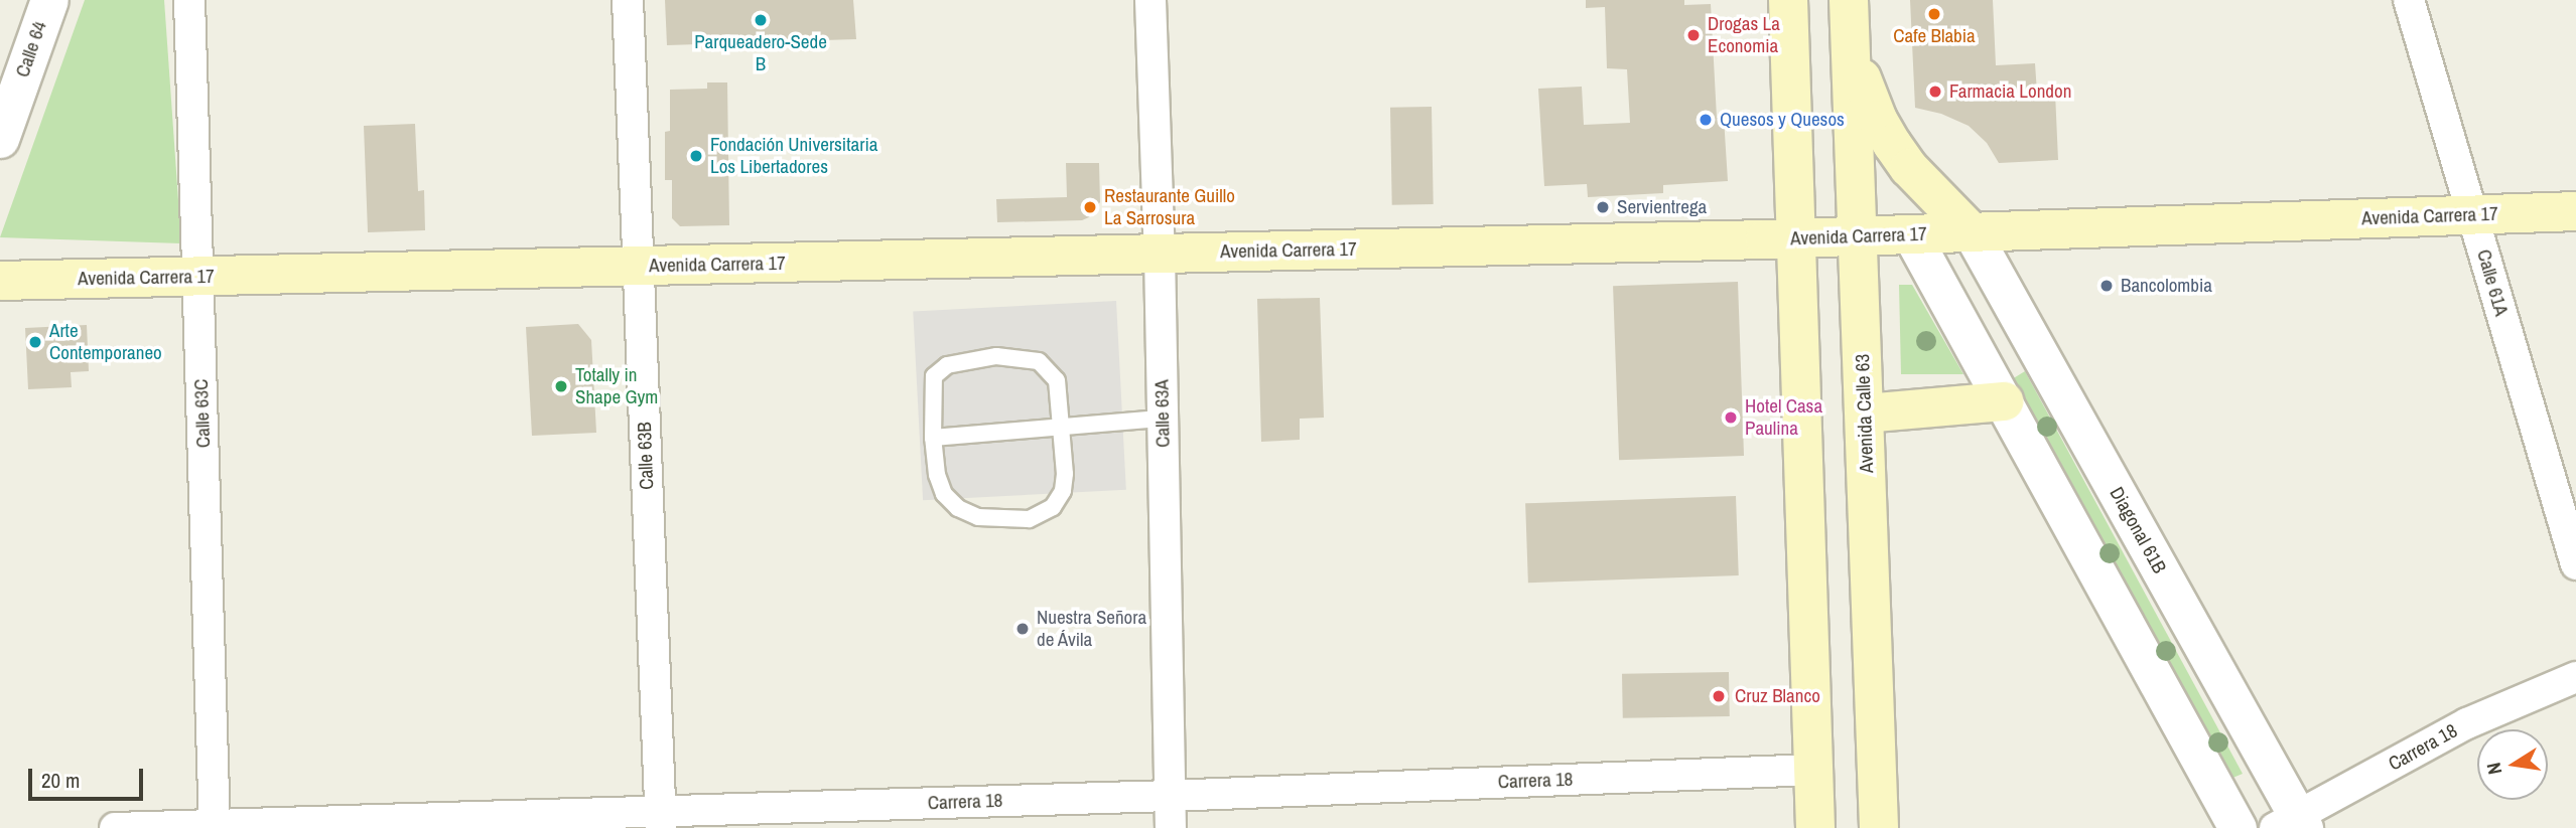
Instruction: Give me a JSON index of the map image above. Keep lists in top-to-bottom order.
{
  "streets": {
    "main road": ["Avenida Carrera 17", "Avenida Calle 63"],
    "street": [
      "Calle 64",
      "Calle 61A",
      "Calle 63C",
      "Calle 63A",
      "Calle 63B",
      "Diagonal 61B",
      "Carrera 18"
    ]
  },
  "crossings": [
    ["Avenida Carrera 17", "Calle 61A"],
    ["Avenida Carrera 17", "Calle 63C"],
    ["Avenida Carrera 17", "Calle 63A"],
    ["Avenida Carrera 17", "Avenida Calle 63"],
    ["Avenida Carrera 17", "Calle 63B"],
    ["Avenida Carrera 17", "Diagonal 61B"],
    ["Calle 63C", "Carrera 18"],
    ["Calle 63A", "Carrera 18"],
    ["Calle 63B", "Carrera 18"],
    ["Diagonal 61B", "Carrera 18"]
  ],
  "places": [
    "Cafe Blabia",
    "Parqueadero-Sede B",
    "Drogas La Economia",
    "Farmacia London",
    "Quesos y Quesos",
    "Fondación Universitaria Los Libertadores",
    "Restaurante Guillo La Sarrosura",
    "Servientrega",
    "Bancolombia",
    "Arte Contemporaneo",
    "Totally in Shape Gym",
    "Hotel Casa Paulina",
    "Nuestra Señora de Ávila",
    "Cruz Blanco"
  ],
  "scale_bar": "20 m",
  "north": "left"
}
